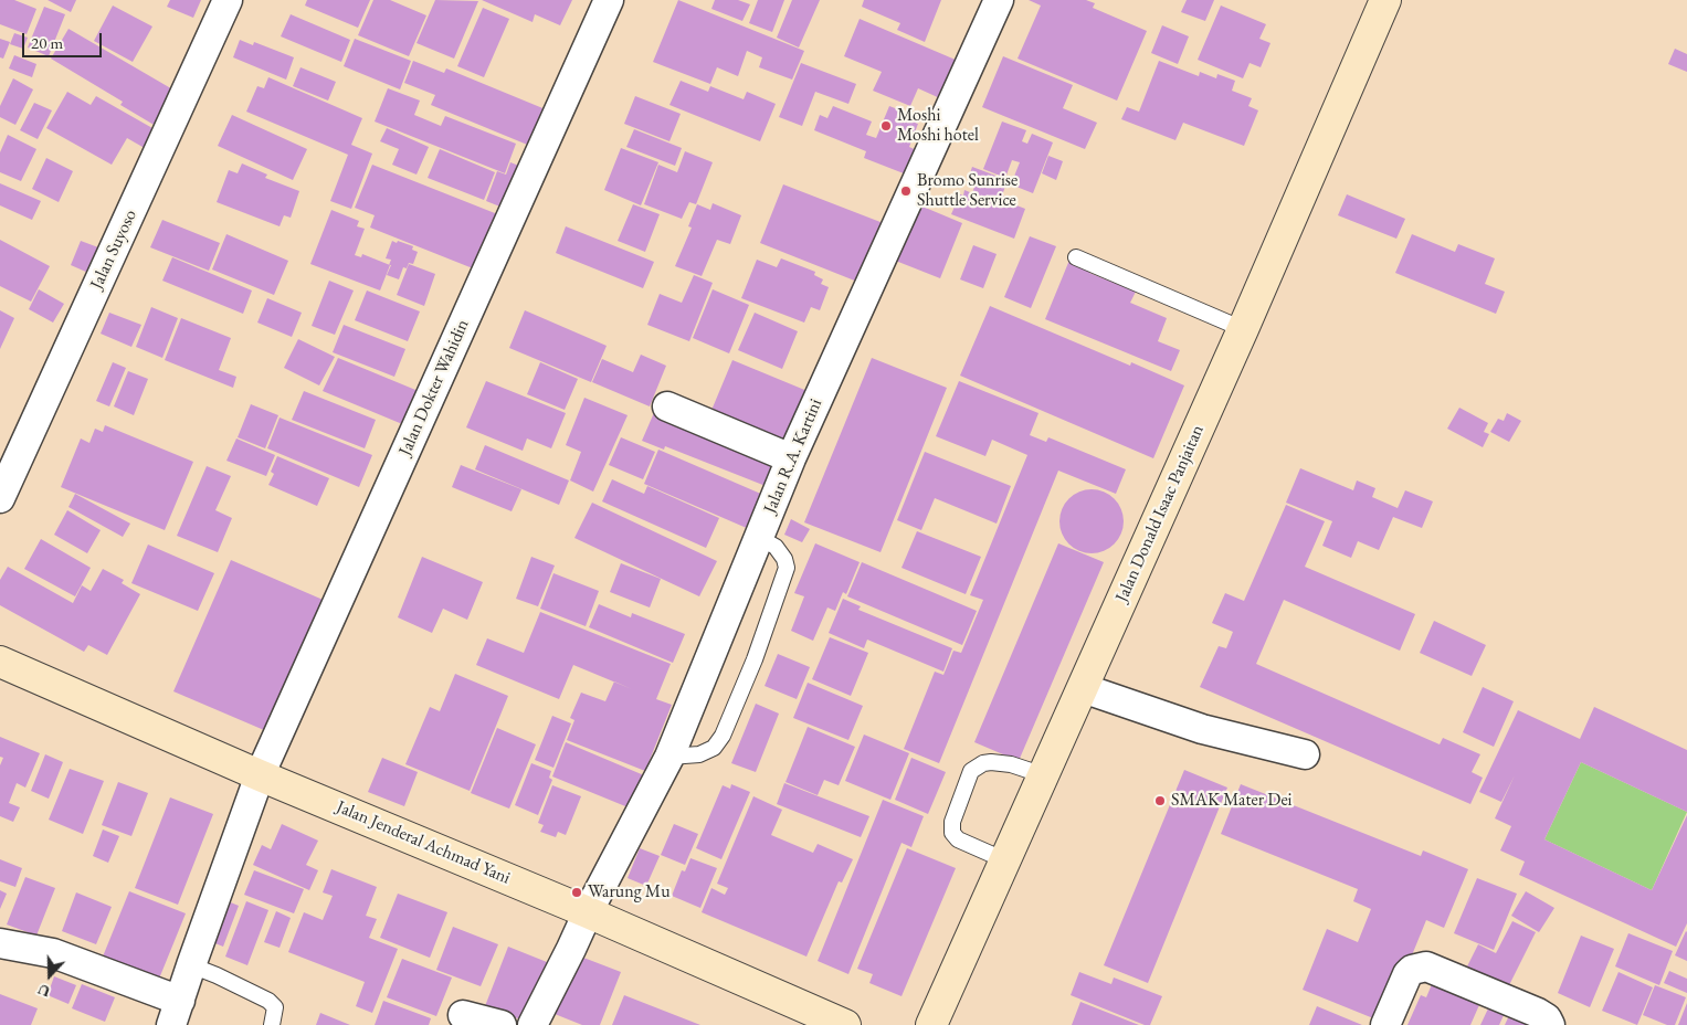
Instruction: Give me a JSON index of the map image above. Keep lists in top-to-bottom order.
{
  "streets": {
    "main road": ["Jalan Donald Isaac Panjaitan", "Jalan Jenderal Achmad Yani"],
    "street": ["Jalan Suyoso", "Jalan Dokter Wahidin", "Jalan R.A. Kartini"]
  },
  "crossings": [
    ["Jalan Dokter Wahidin", "Jalan Jenderal Achmad Yani"],
    ["Jalan R.A. Kartini", "Jalan Jenderal Achmad Yani"]
  ],
  "places": [
    "Moshi Moshi hotel",
    "Bromo Sunrise Shuttle Service",
    "SMAK Mater Dei",
    "Warung Mu"
  ],
  "scale_bar": "20 m",
  "north": "bottom"
}
